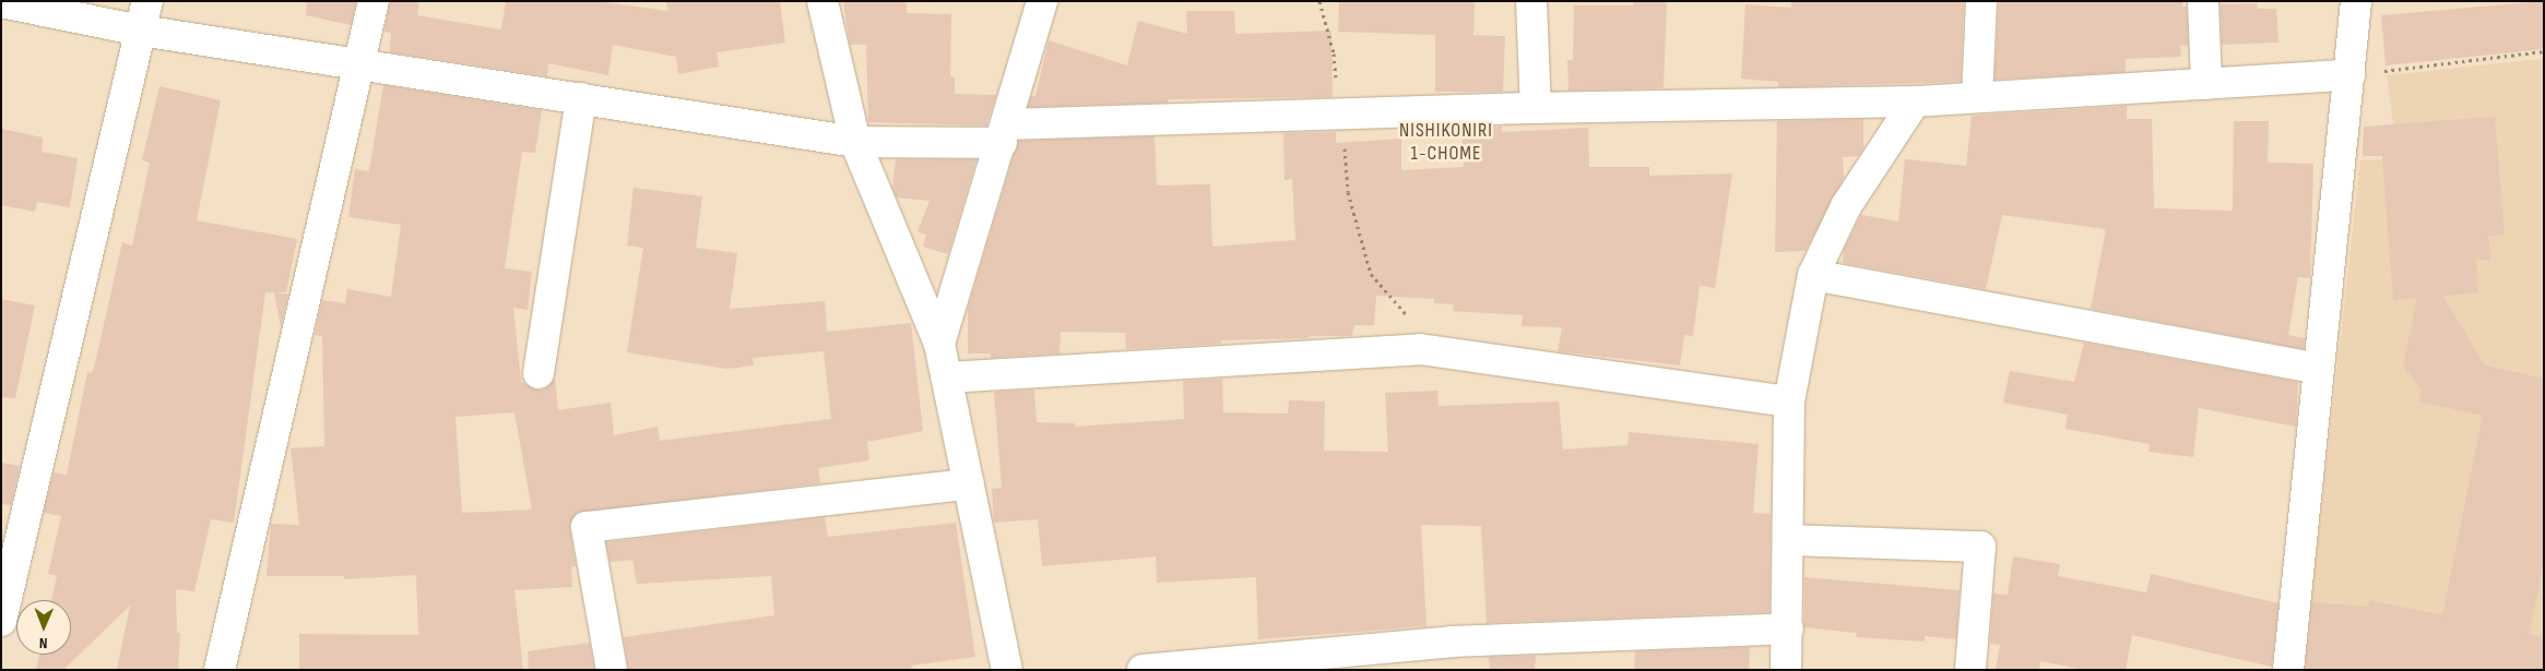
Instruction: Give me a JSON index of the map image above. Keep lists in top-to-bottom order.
{
  "districts": ["NISHIKONIRI 1-CHOME"],
  "north": "bottom"
}
